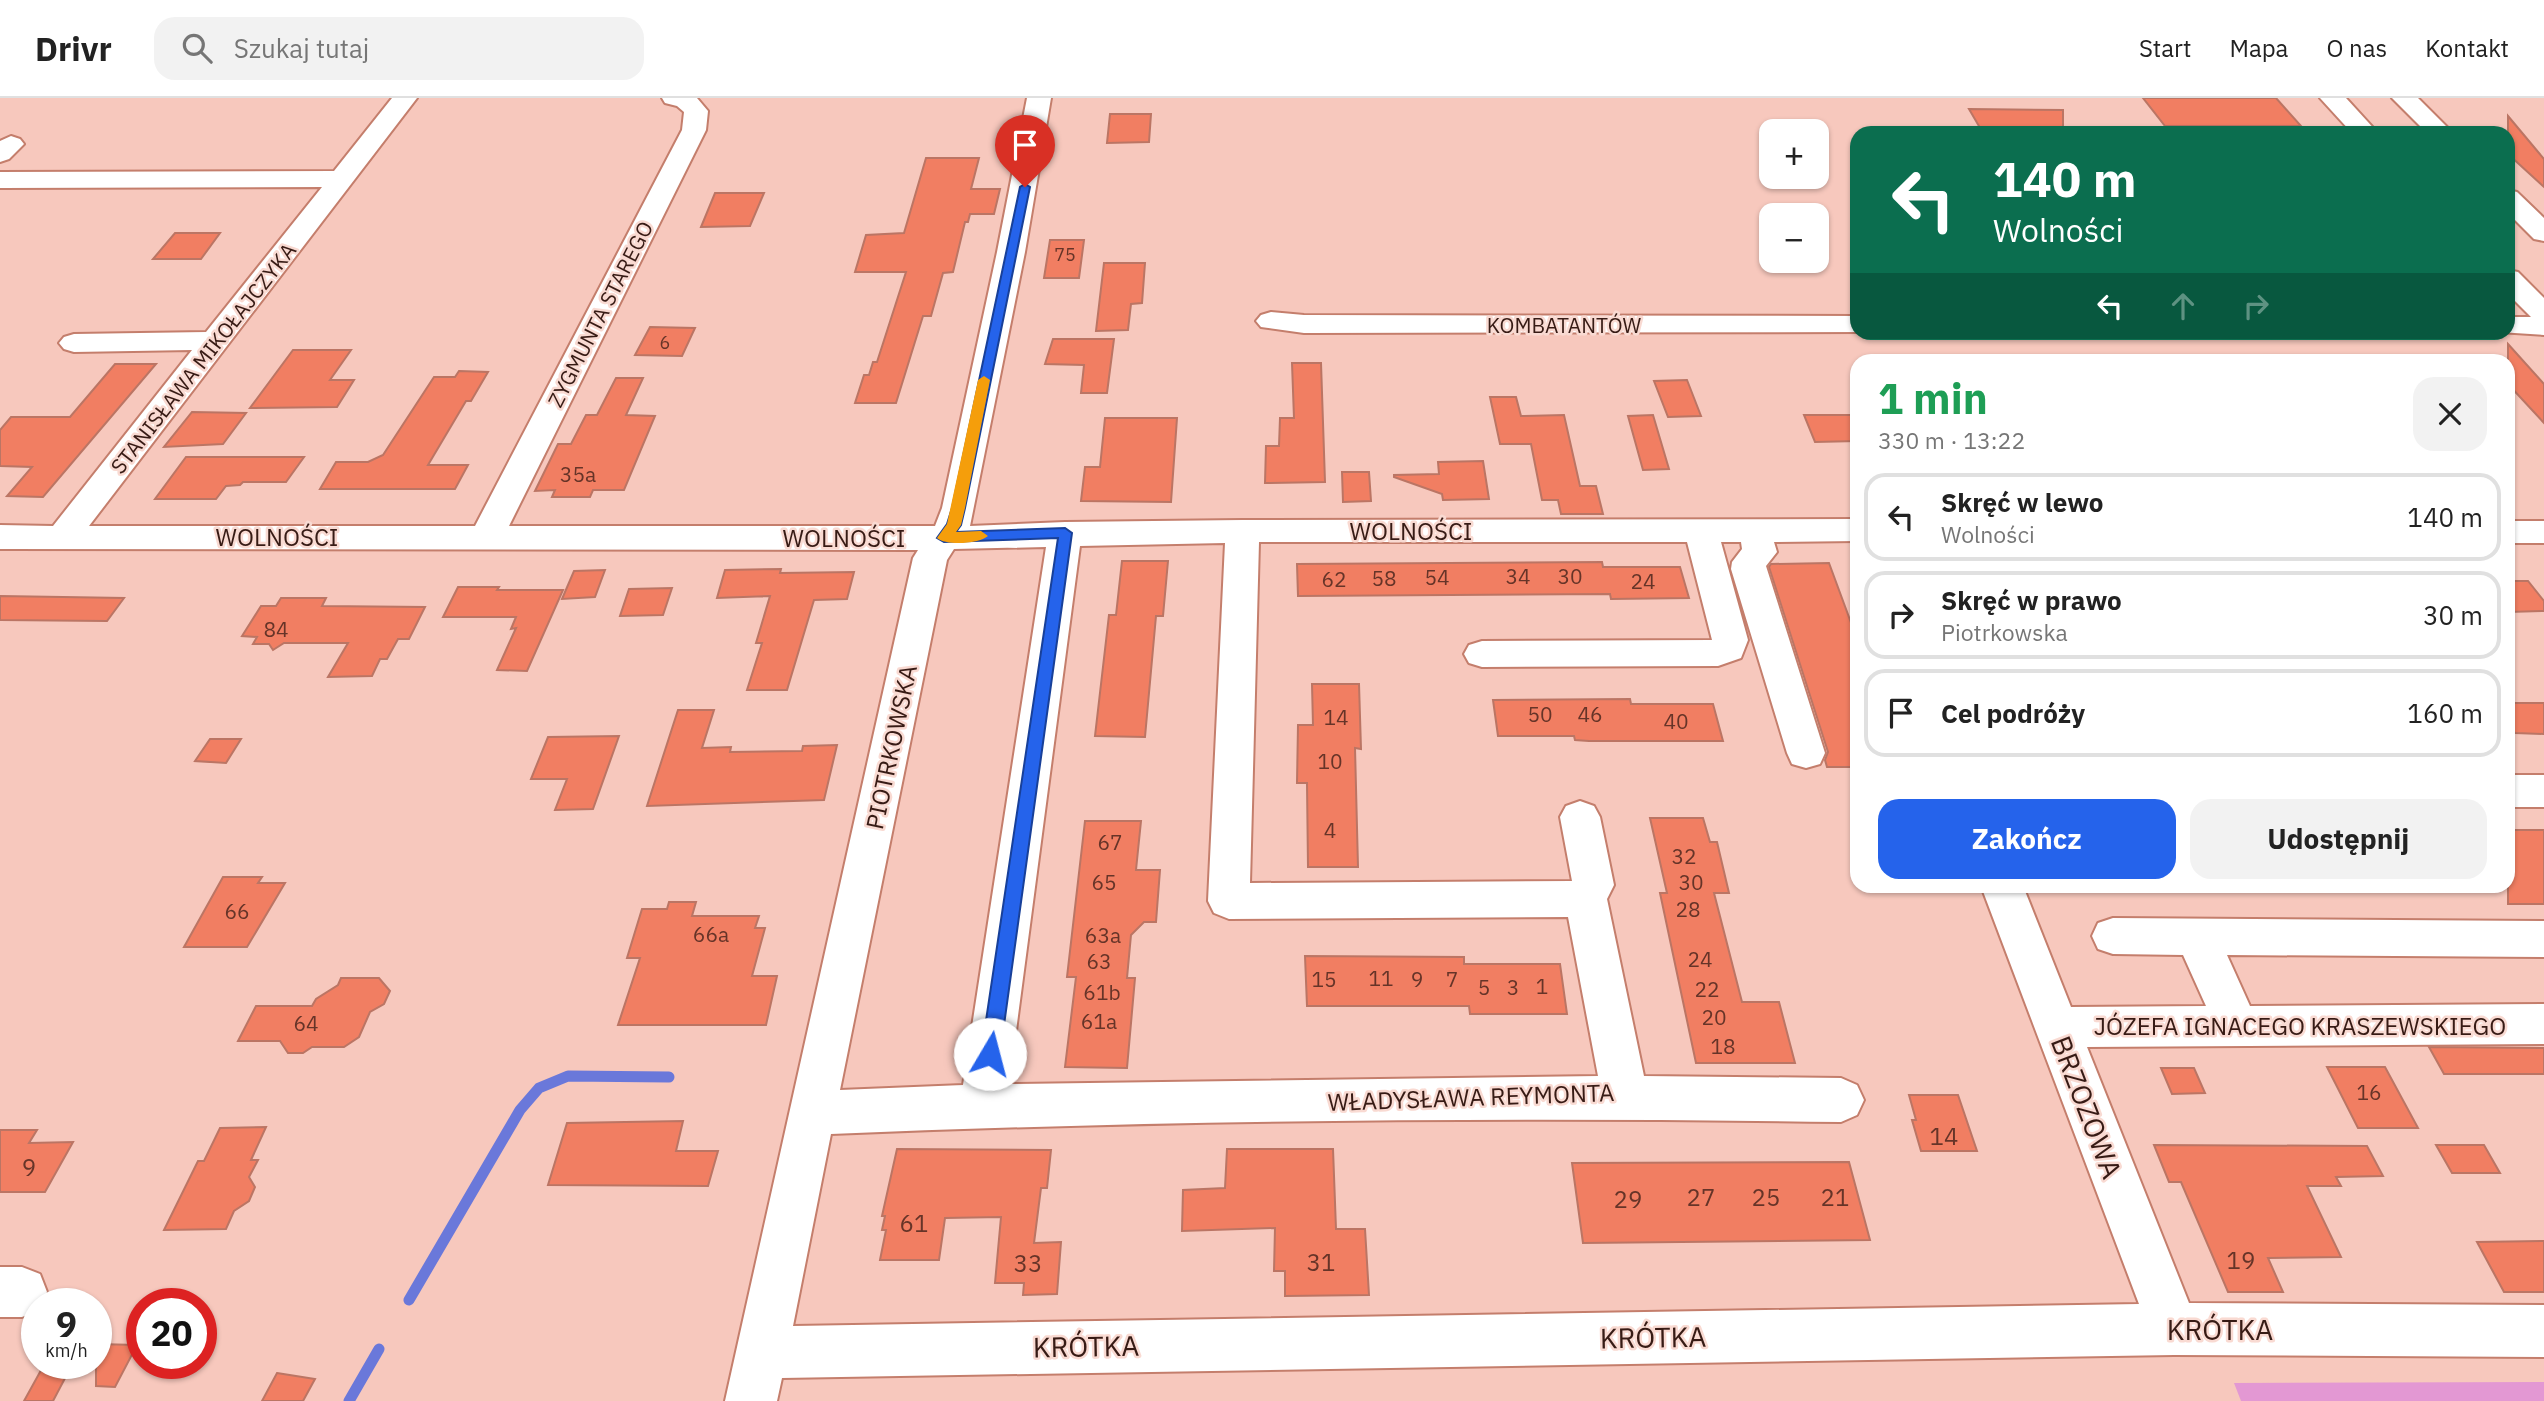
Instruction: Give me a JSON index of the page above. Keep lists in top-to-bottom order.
{
  "streets": {
    "street": [
      "ZYGMUNTA STAREGO",
      "KOMBATANTÓW",
      "STANISŁAWA MIKOŁAJCZYKA",
      "WOLNOŚCI",
      "PIOTRKOWSKA",
      "JÓZEFA IGNACEGO KRASZEWSKIEGO",
      "WŁADYSŁAWA REYMONTA",
      "BRZOZOWA",
      "KRÓTKA"
    ]
  },
  "crossings": [
    ["ZYGMUNTA STAREGO", "WOLNOŚCI"],
    ["STANISŁAWA MIKOŁAJCZYKA", "WOLNOŚCI"],
    ["WOLNOŚCI", "PIOTRKOWSKA"],
    ["PIOTRKOWSKA", "WŁADYSŁAWA REYMONTA"],
    ["PIOTRKOWSKA", "KRÓTKA"],
    ["JÓZEFA IGNACEGO KRASZEWSKIEGO", "BRZOZOWA"],
    ["BRZOZOWA", "KRÓTKA"]
  ],
  "house_numbers": [
    "75",
    "6",
    "35a",
    "34",
    "30",
    "54",
    "58",
    "62",
    "24",
    "84",
    "50",
    "46",
    "14",
    "40",
    "10",
    "4",
    "67",
    "32",
    "65",
    "30",
    "28",
    "66",
    "66a",
    "63a",
    "24",
    "63",
    "11",
    "15",
    "9",
    "7",
    "1",
    "5",
    "3",
    "22",
    "61b",
    "20",
    "61a",
    "64",
    "18",
    "16",
    "14",
    "9",
    "27",
    "25",
    "21",
    "29",
    "61",
    "19",
    "31",
    "33"
  ],
  "page": {
    "header": "Drivr",
    "search": "Szukaj tutaj",
    "nav": [
      "Start",
      "Mapa",
      "O nas",
      "Kontakt"
    ],
    "map_buttons": ["+", "−"],
    "turn": ["140 m", "Wolności"],
    "heading": ["1 min", "330 m · 13:22"],
    "list": [
      {
        "name": "Skręć w lewo",
        "note": "Wolności",
        "value": "140 m"
      },
      {
        "name": "Skręć w prawo",
        "note": "Piotrkowska",
        "value": "30 m"
      },
      {
        "name": "Cel podróży",
        "value": "160 m"
      }
    ],
    "buttons": ["Zakończ", "Udostępnij"],
    "speed": "9 km/h",
    "limit": "20"
  }
}
